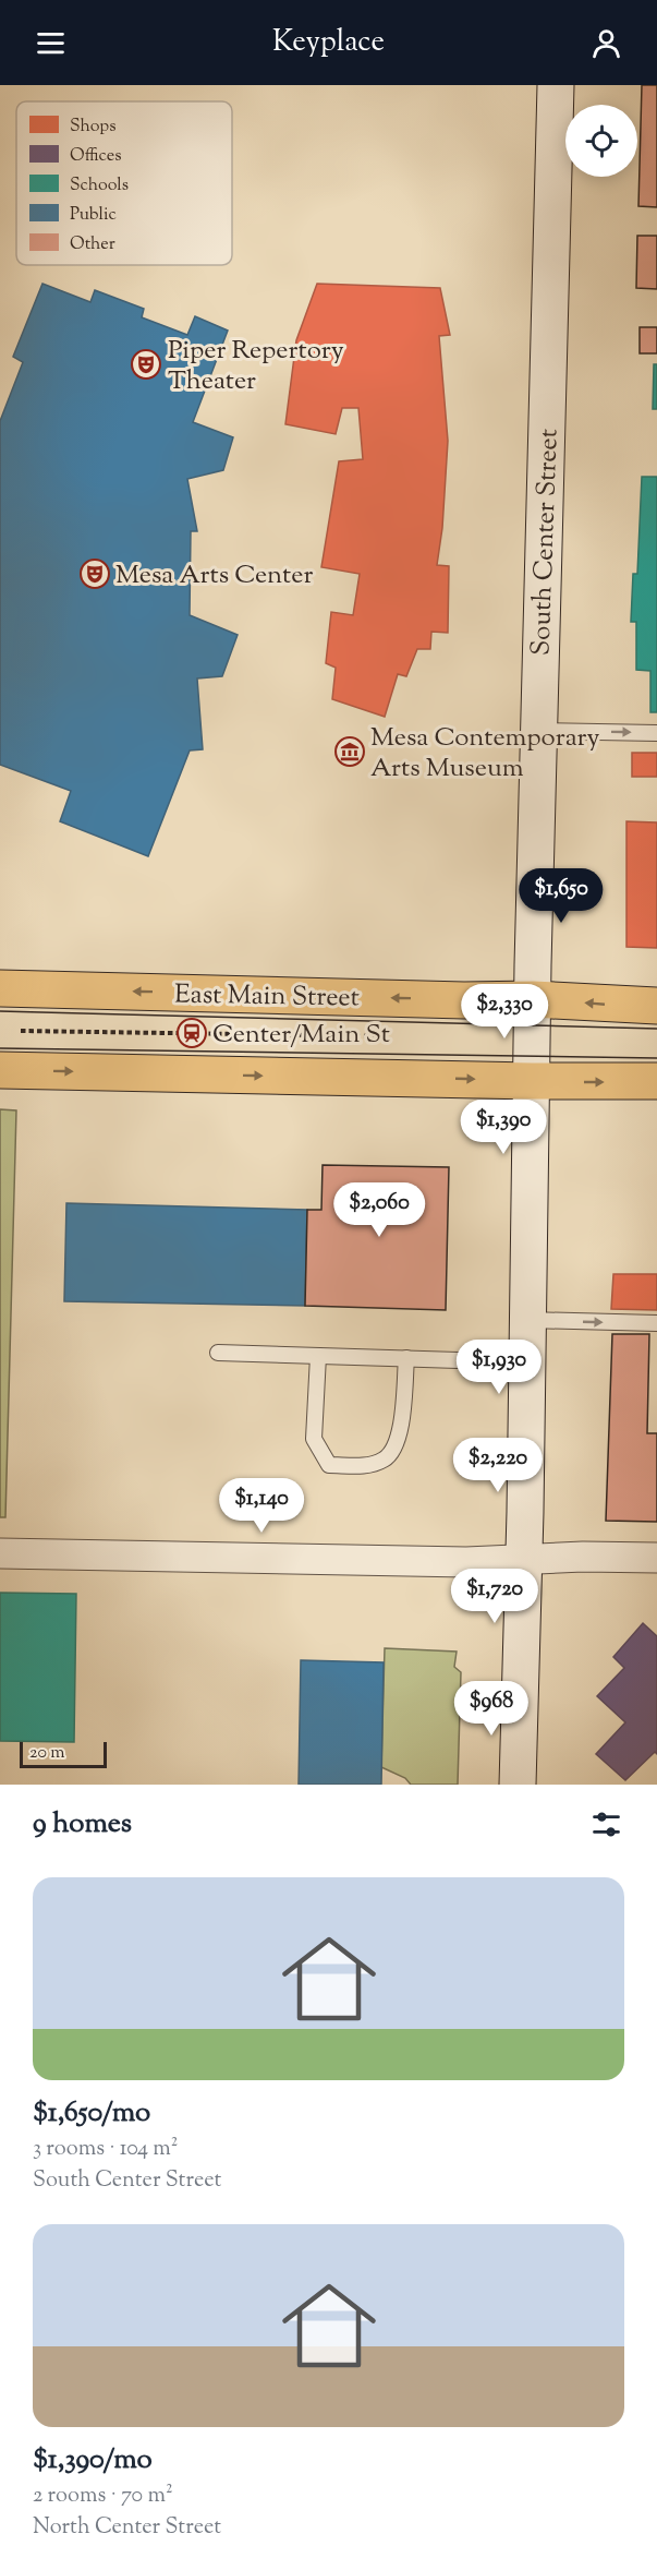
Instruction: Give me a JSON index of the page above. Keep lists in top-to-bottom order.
{
  "streets": {
    "main road": ["East Main Street"],
    "street": ["South Center Street"]
  },
  "crossings": [
    ["South Center Street", "East Main Street"]
  ],
  "places": {
    "theatre": ["Piper Repertory Theater", "Mesa Arts Center"],
    "museum": ["Mesa Contemporary Arts Museum"],
    "station": ["Center/Main St"]
  },
  "legend": [
    "Shops",
    "Offices",
    "Schools",
    "Public",
    "Other"
  ],
  "scale_bar": "20 m",
  "page": {
    "header": "Keyplace",
    "price": [
      "$1,650",
      "$2,330",
      "$1,390",
      "$2,060",
      "$1,930",
      "$2,220",
      "$1,140",
      "$1,720",
      "$968"
    ],
    "scale": "20 m",
    "heading": "9 homes",
    "list": [
      {
        "name": "$1,650/mo",
        "note": "3 rooms · 104 m² · South Center Street"
      },
      {
        "name": "$1,390/mo",
        "note": "2 rooms · 70 m² · North Center Street"
      }
    ]
  }
}
